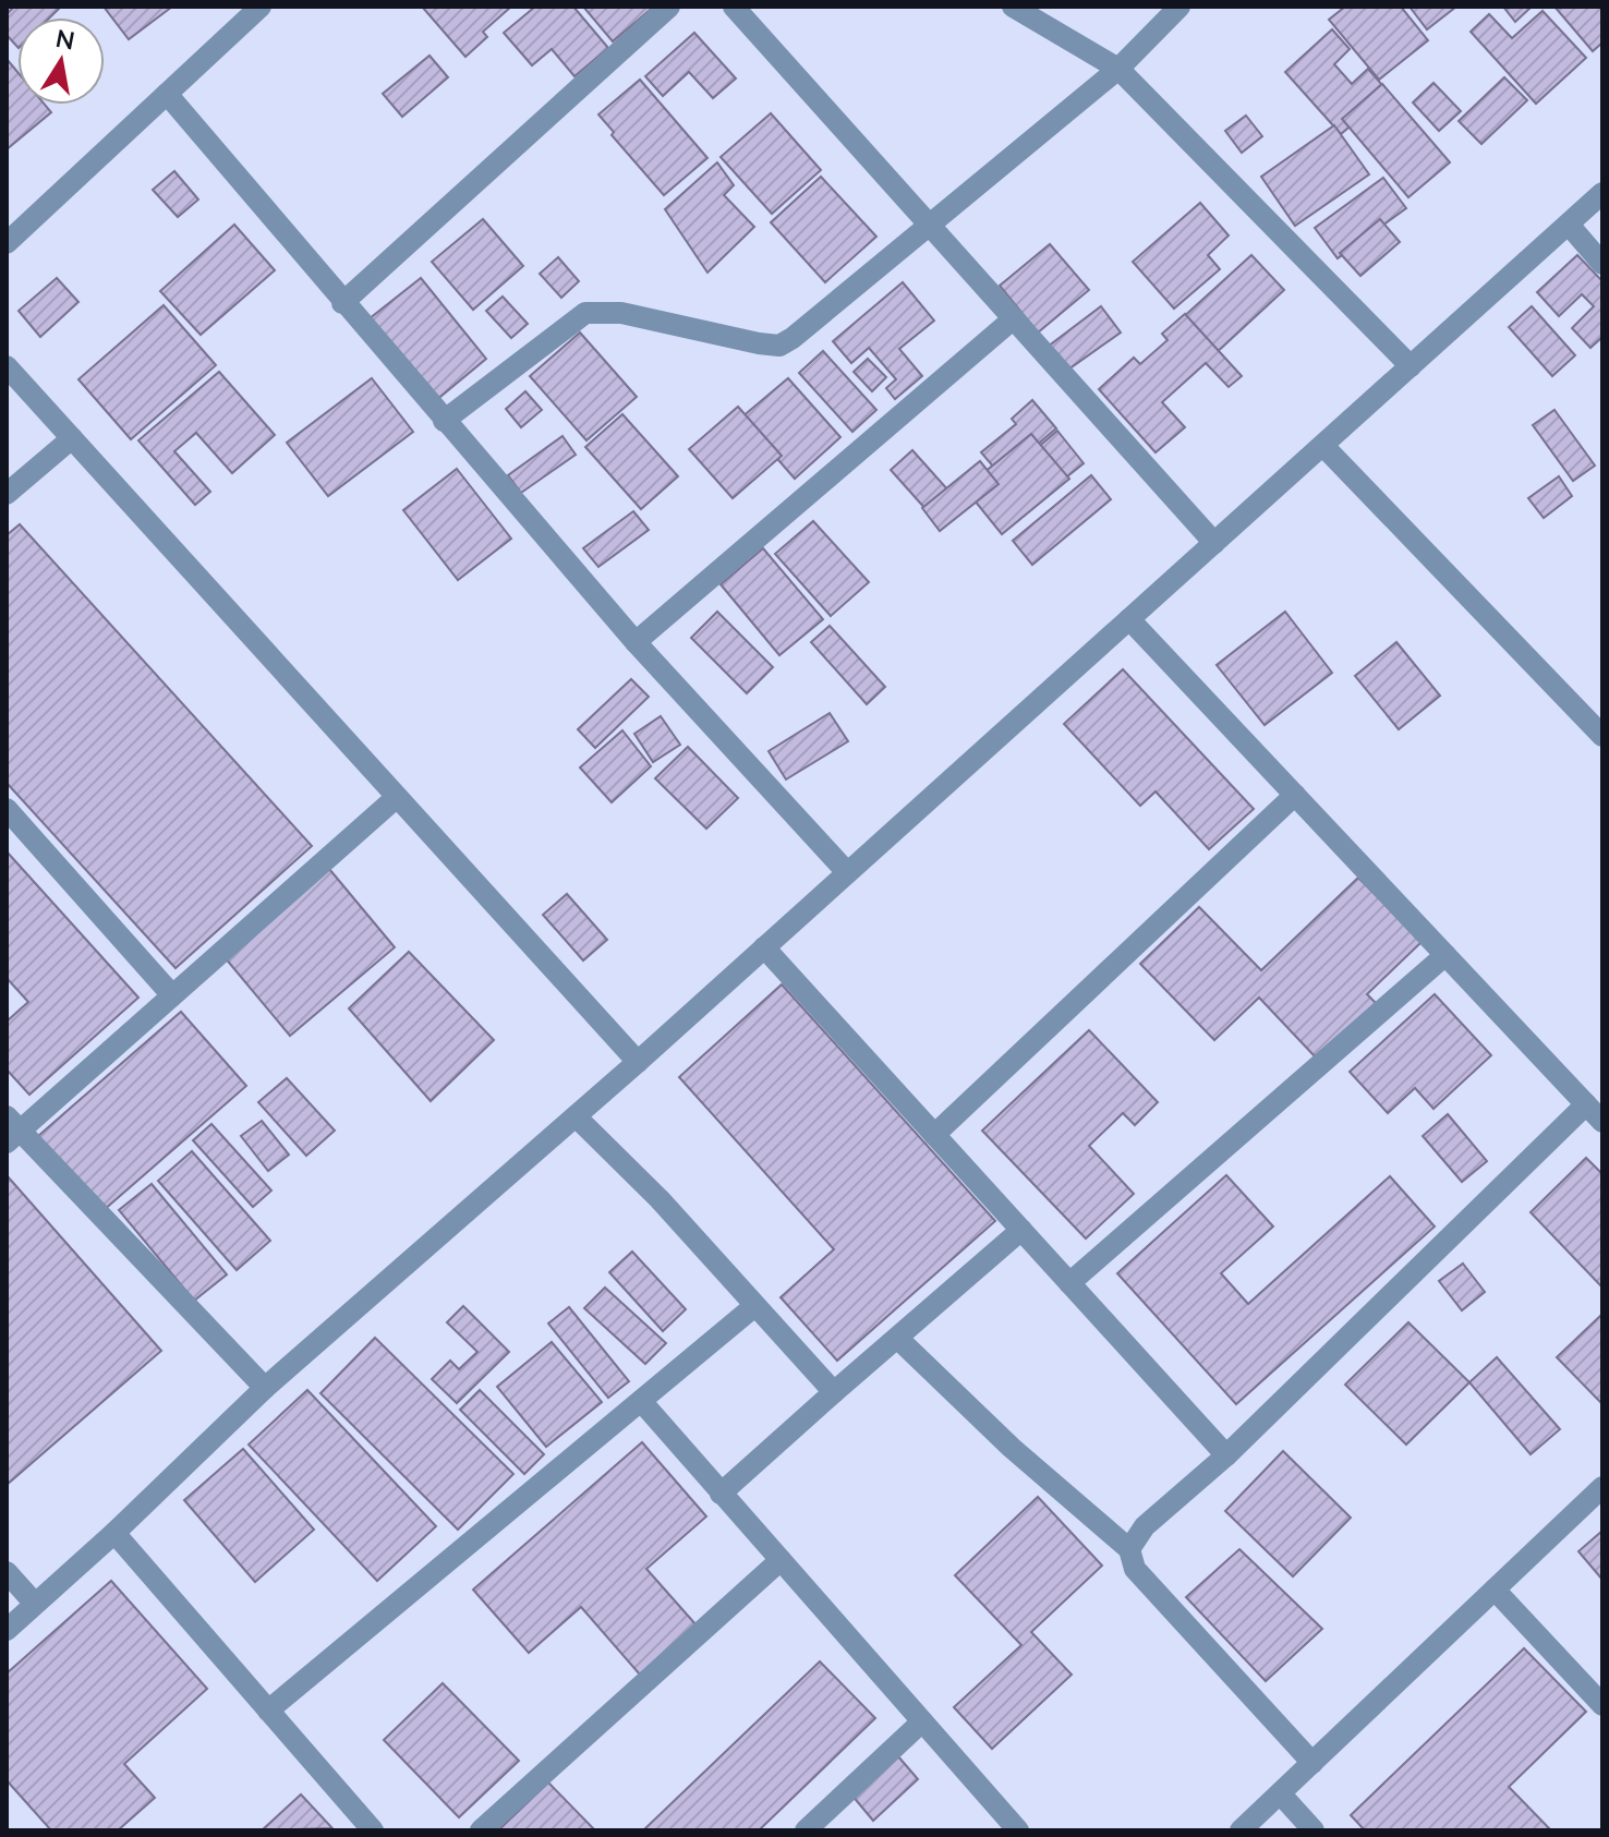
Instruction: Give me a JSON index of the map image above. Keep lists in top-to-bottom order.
{
  "north": "top"
}
